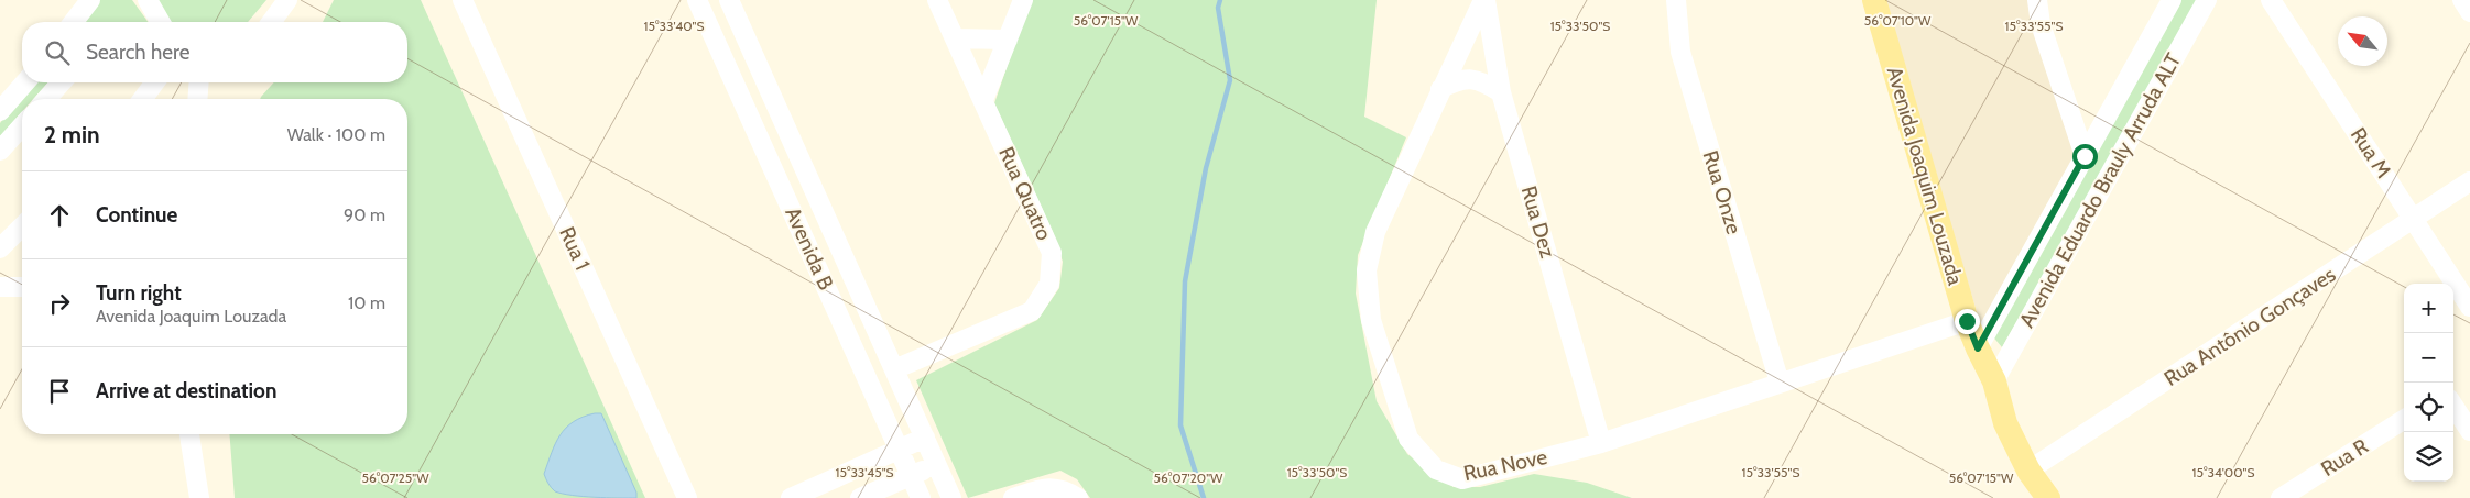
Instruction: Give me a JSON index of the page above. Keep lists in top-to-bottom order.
{
  "streets": {
    "main road": ["Avenida Joaquim Louzada"],
    "street": [
      "Rua M",
      "Avenida Eduardo Brauly Arruda ALT",
      "Rua Onze",
      "Rua Quatro",
      "Rua Dez",
      "Rua 1",
      "Avenida B",
      "Rua Antônio Gonçaves",
      "Rua R",
      "Rua Nove"
    ]
  },
  "crossings": [
    ["Rua M", "Rua Antônio Gonçaves"],
    ["Avenida Joaquim Louzada", "Avenida Eduardo Brauly Arruda ALT"],
    ["Avenida Joaquim Louzada", "Rua Antônio Gonçaves"],
    ["Avenida Joaquim Louzada", "Rua Nove"],
    ["Rua Onze", "Rua Nove"],
    ["Rua Quatro", "Avenida B"],
    ["Rua Dez", "Rua Nove"]
  ],
  "north": "top left",
  "page": {
    "search": "Search here",
    "heading": ["2 min", "Walk · 100 m"],
    "list": [
      ["Continue", "90 m"],
      ["Turn right", "Avenida Joaquim Louzada", "10 m"],
      "Arrive at destination"
    ],
    "map_buttons": ["+", "−"]
  },
  "coordinates": [
    "56°07'15\"W",
    "56°07'10\"W",
    "15°33'55\"S",
    "15°33'40\"S",
    "15°33'50\"S",
    "15°33'45\"S",
    "15°34'00\"S",
    "56°07'25\"W",
    "56°07'20\"W"
  ]
}
